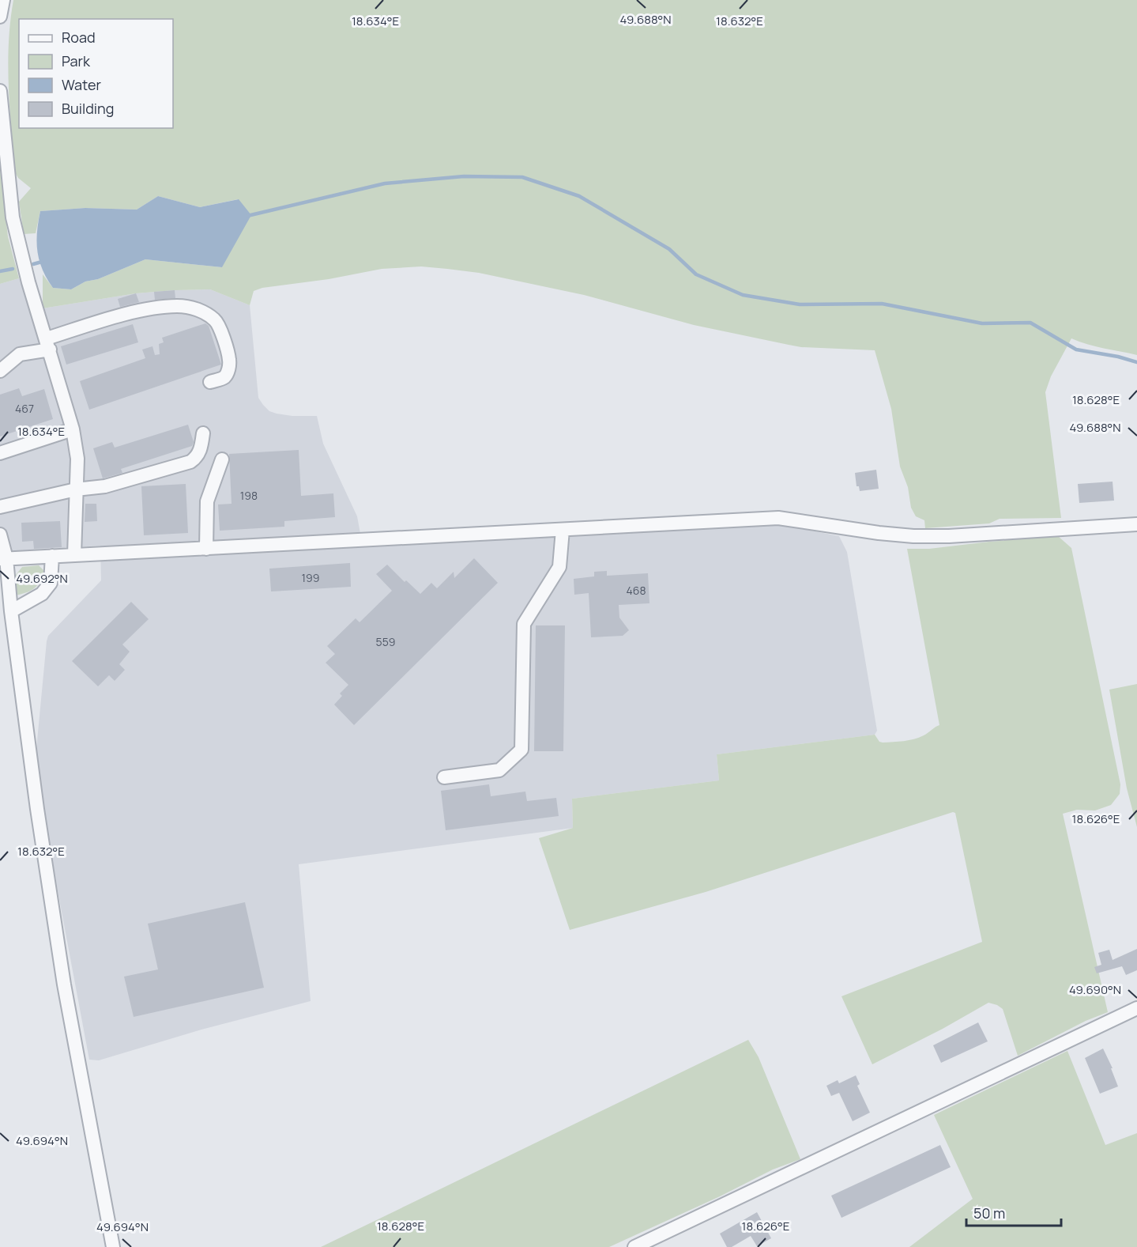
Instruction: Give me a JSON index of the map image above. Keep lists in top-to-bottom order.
{
  "house_numbers": [
    "467",
    "198",
    "199",
    "468",
    "559"
  ],
  "legend": [
    "Road",
    "Park",
    "Water",
    "Building"
  ],
  "scale_bar": "50 m",
  "coordinates": [
    "49.688°N",
    "18.634°E",
    "18.632°E",
    "18.628°E",
    "49.692°N",
    "18.626°E",
    "49.690°N",
    "49.694°N"
  ]
}
